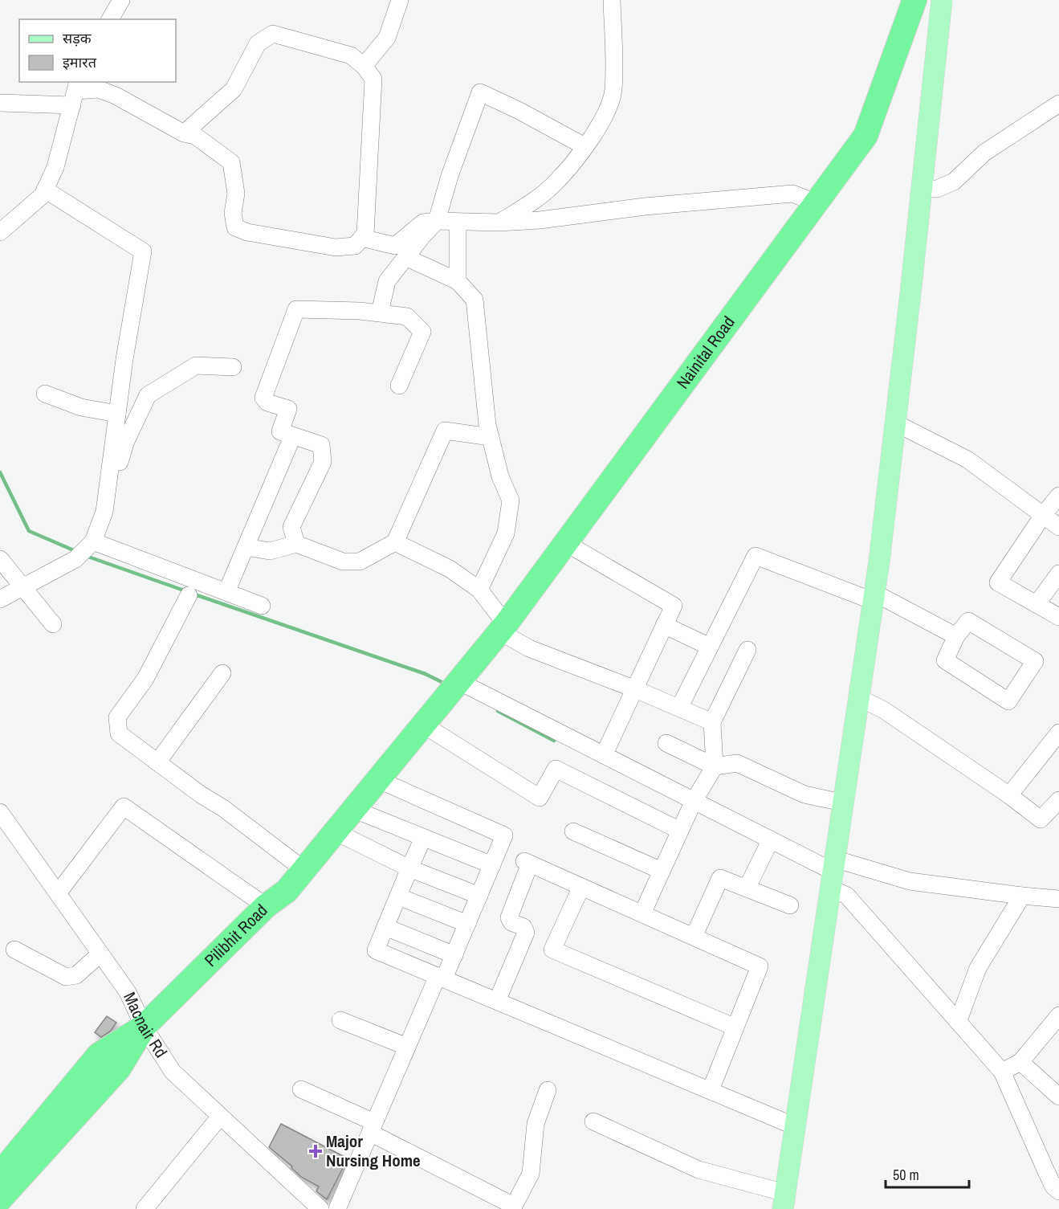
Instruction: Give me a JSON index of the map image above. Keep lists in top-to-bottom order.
{
  "streets": {
    "highway": ["Nainital Road", "Pilibhit Road"],
    "street": ["Macnair Rd"]
  },
  "crossings": [
    ["Nainital Road", "Pilibhit Road"],
    ["Pilibhit Road", "Macnair Rd"]
  ],
  "places": {
    "health": ["Major Nursing Home"]
  },
  "legend": ["सड़क", "इमारत"],
  "scale_bar": "50 m"
}
